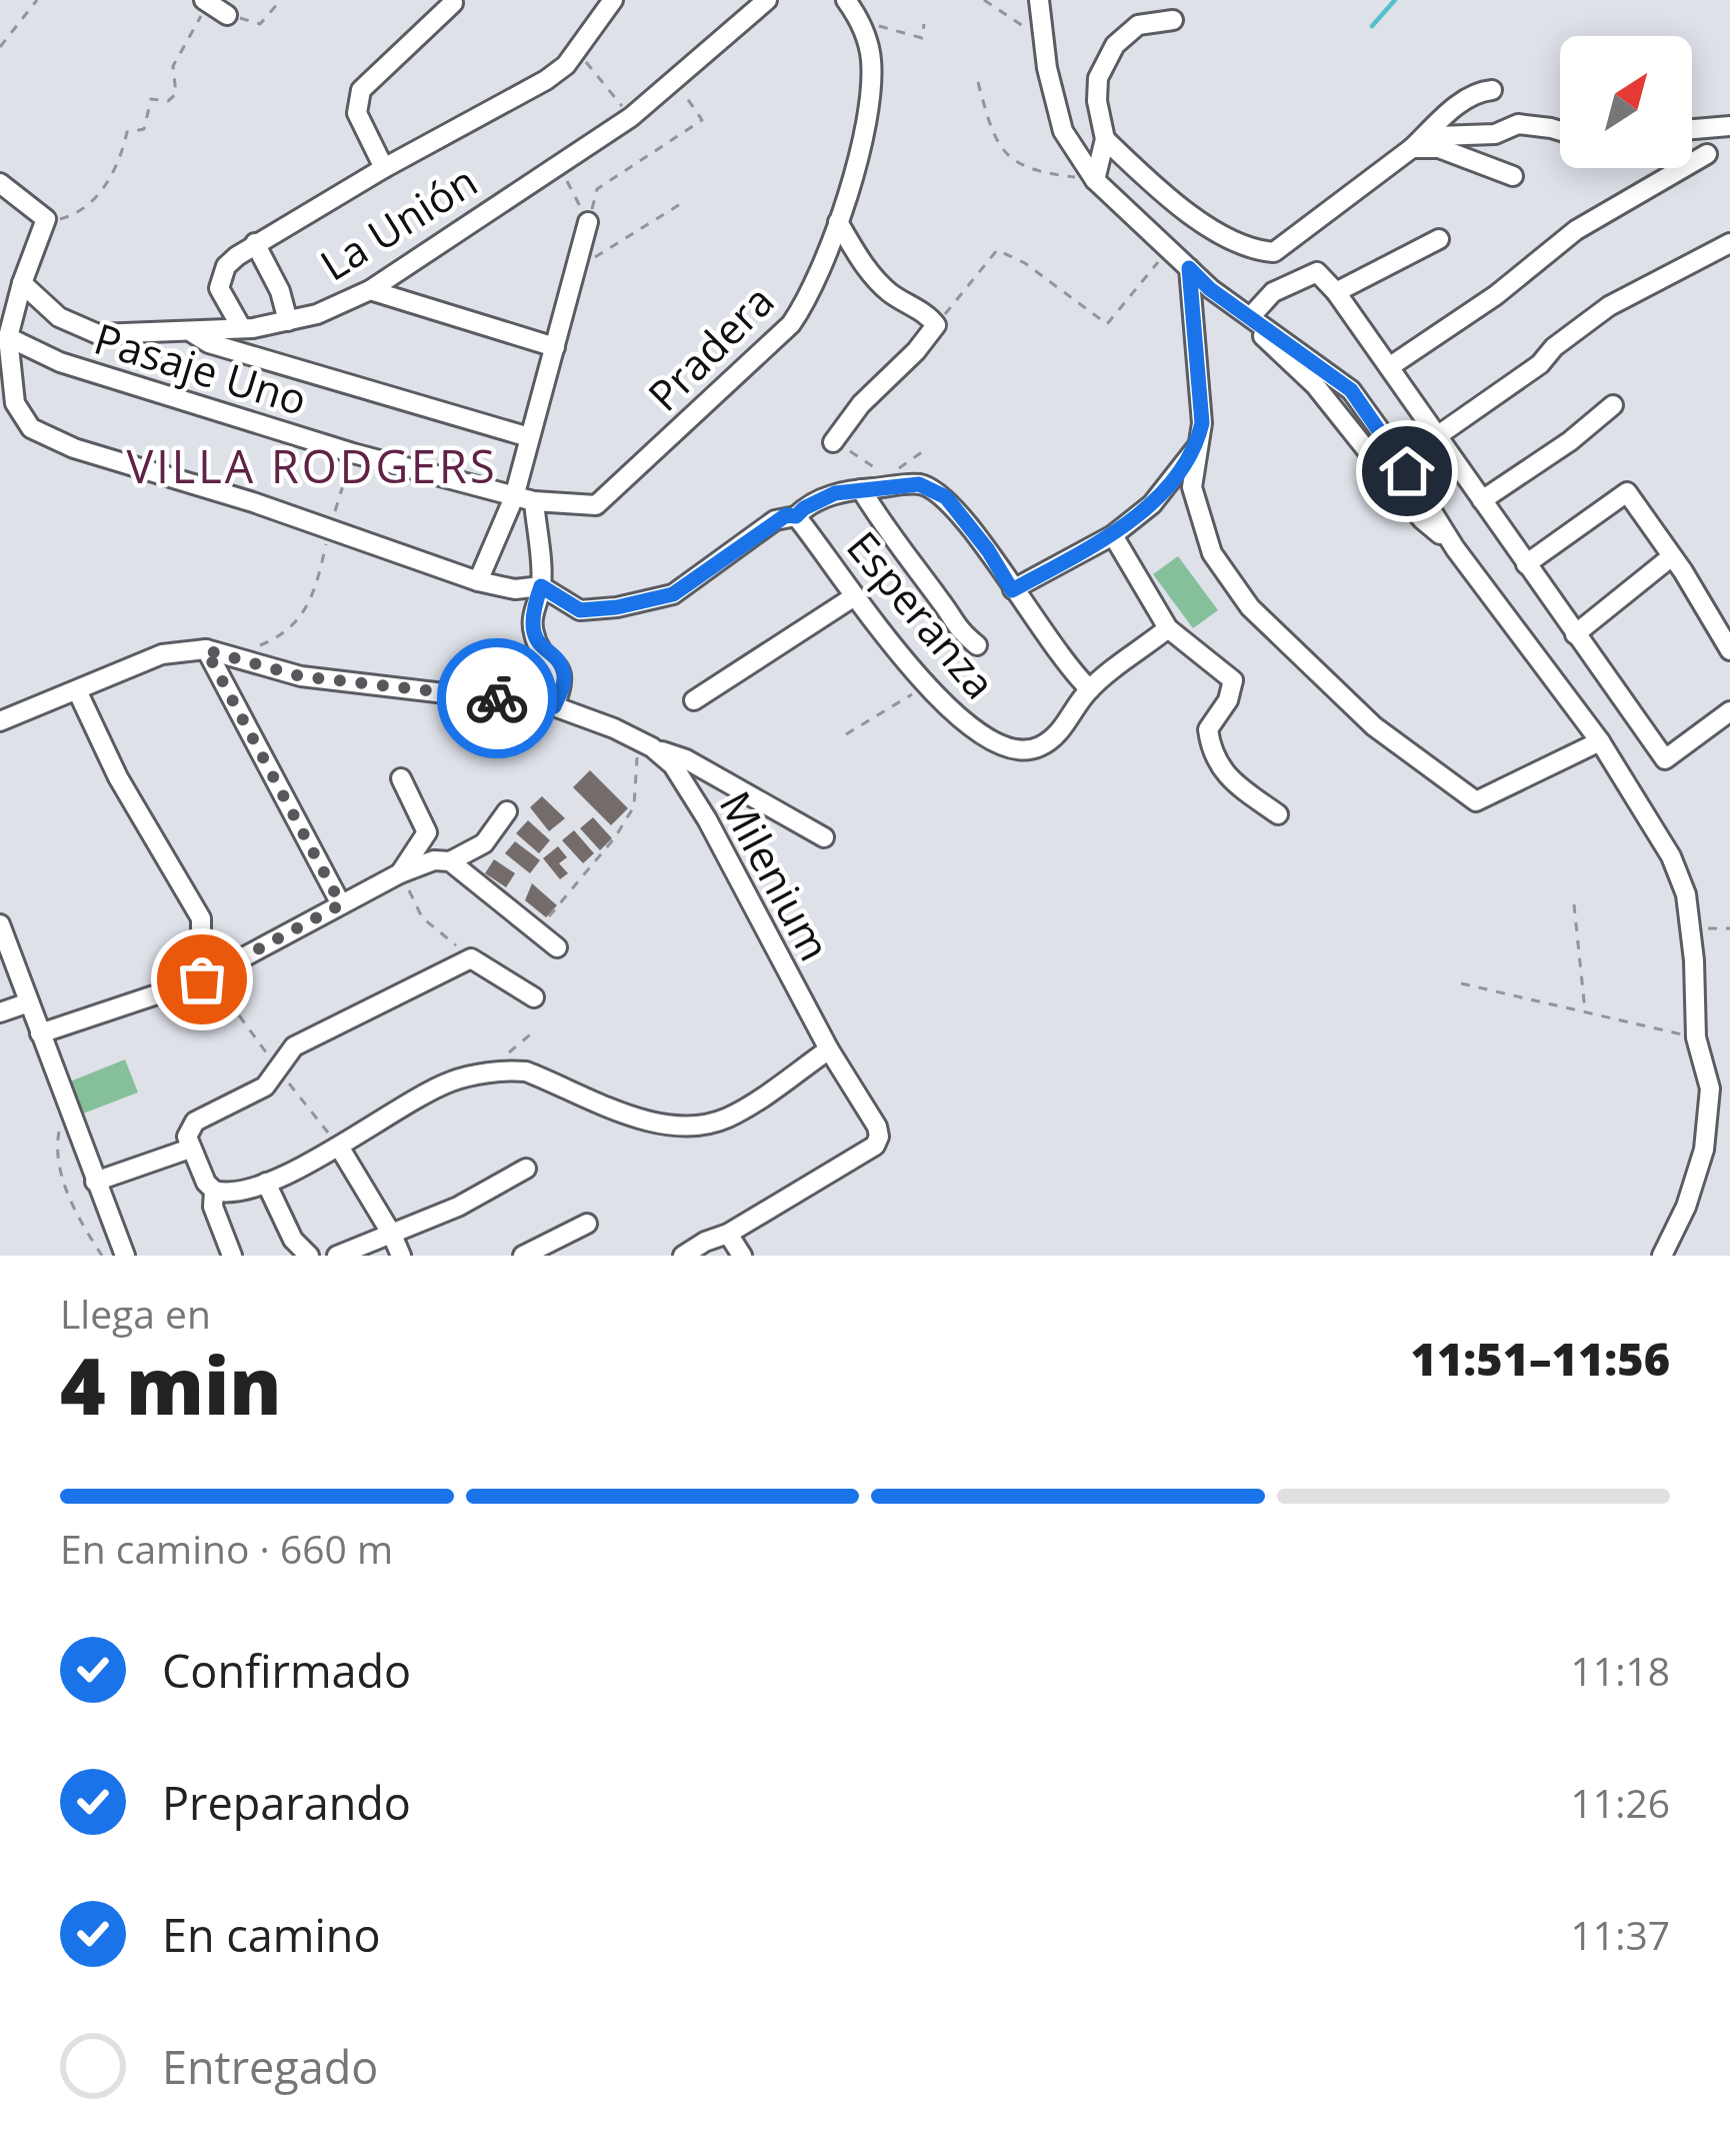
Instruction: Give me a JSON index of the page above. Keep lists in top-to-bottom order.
{
  "streets": {
    "street": [
      "La Unión",
      "Pradera",
      "Pasaje Uno",
      "Esperanza",
      "Milenium"
    ]
  },
  "crossings": [
    ["Pradera", "Pasaje Uno"],
    ["Pasaje Uno", "Esperanza"]
  ],
  "districts": ["VILLA RODGERS"],
  "north": "top right",
  "page": {
    "heading": ["4 min", "Llega en", "11:51–11:56"],
    "bar": "En camino · 660 m",
    "list": [
      ["Confirmado", "11:18"],
      ["Preparando", "11:26"],
      ["En camino", "11:37"],
      "Entregado"
    ]
  }
}
